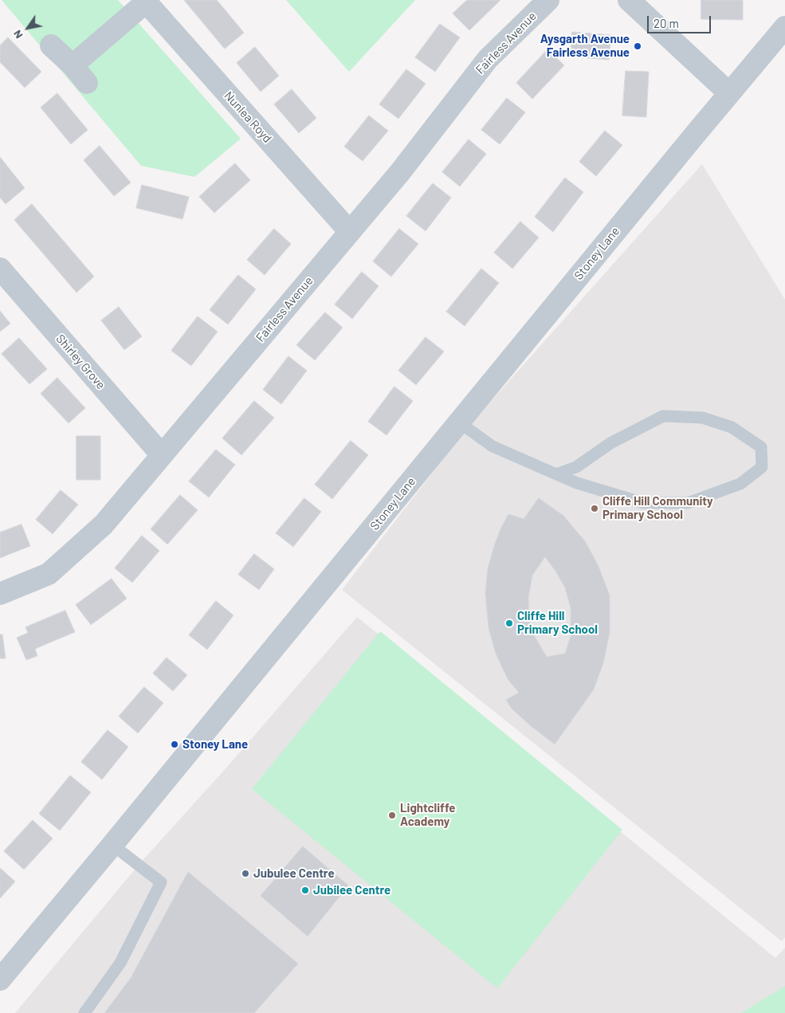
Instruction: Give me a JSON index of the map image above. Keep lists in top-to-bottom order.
{
  "streets": {
    "street": [
      "Fairless Avenue",
      "Nunlea Royd",
      "Stoney Lane",
      "Shirley Grove"
    ]
  },
  "crossings": [
    ["Fairless Avenue", "Nunlea Royd"],
    ["Fairless Avenue", "Shirley Grove"]
  ],
  "places": [
    "Aysgarth Avenue Fairless Avenue",
    "Cliffe Hill Community Primary School",
    "Cliffe Hill Primary School",
    "Stoney Lane",
    "Lightcliffe Academy",
    "Jubulee Centre",
    "Jubilee Centre"
  ],
  "scale_bar": "20 m",
  "north": "bottom left"
}
